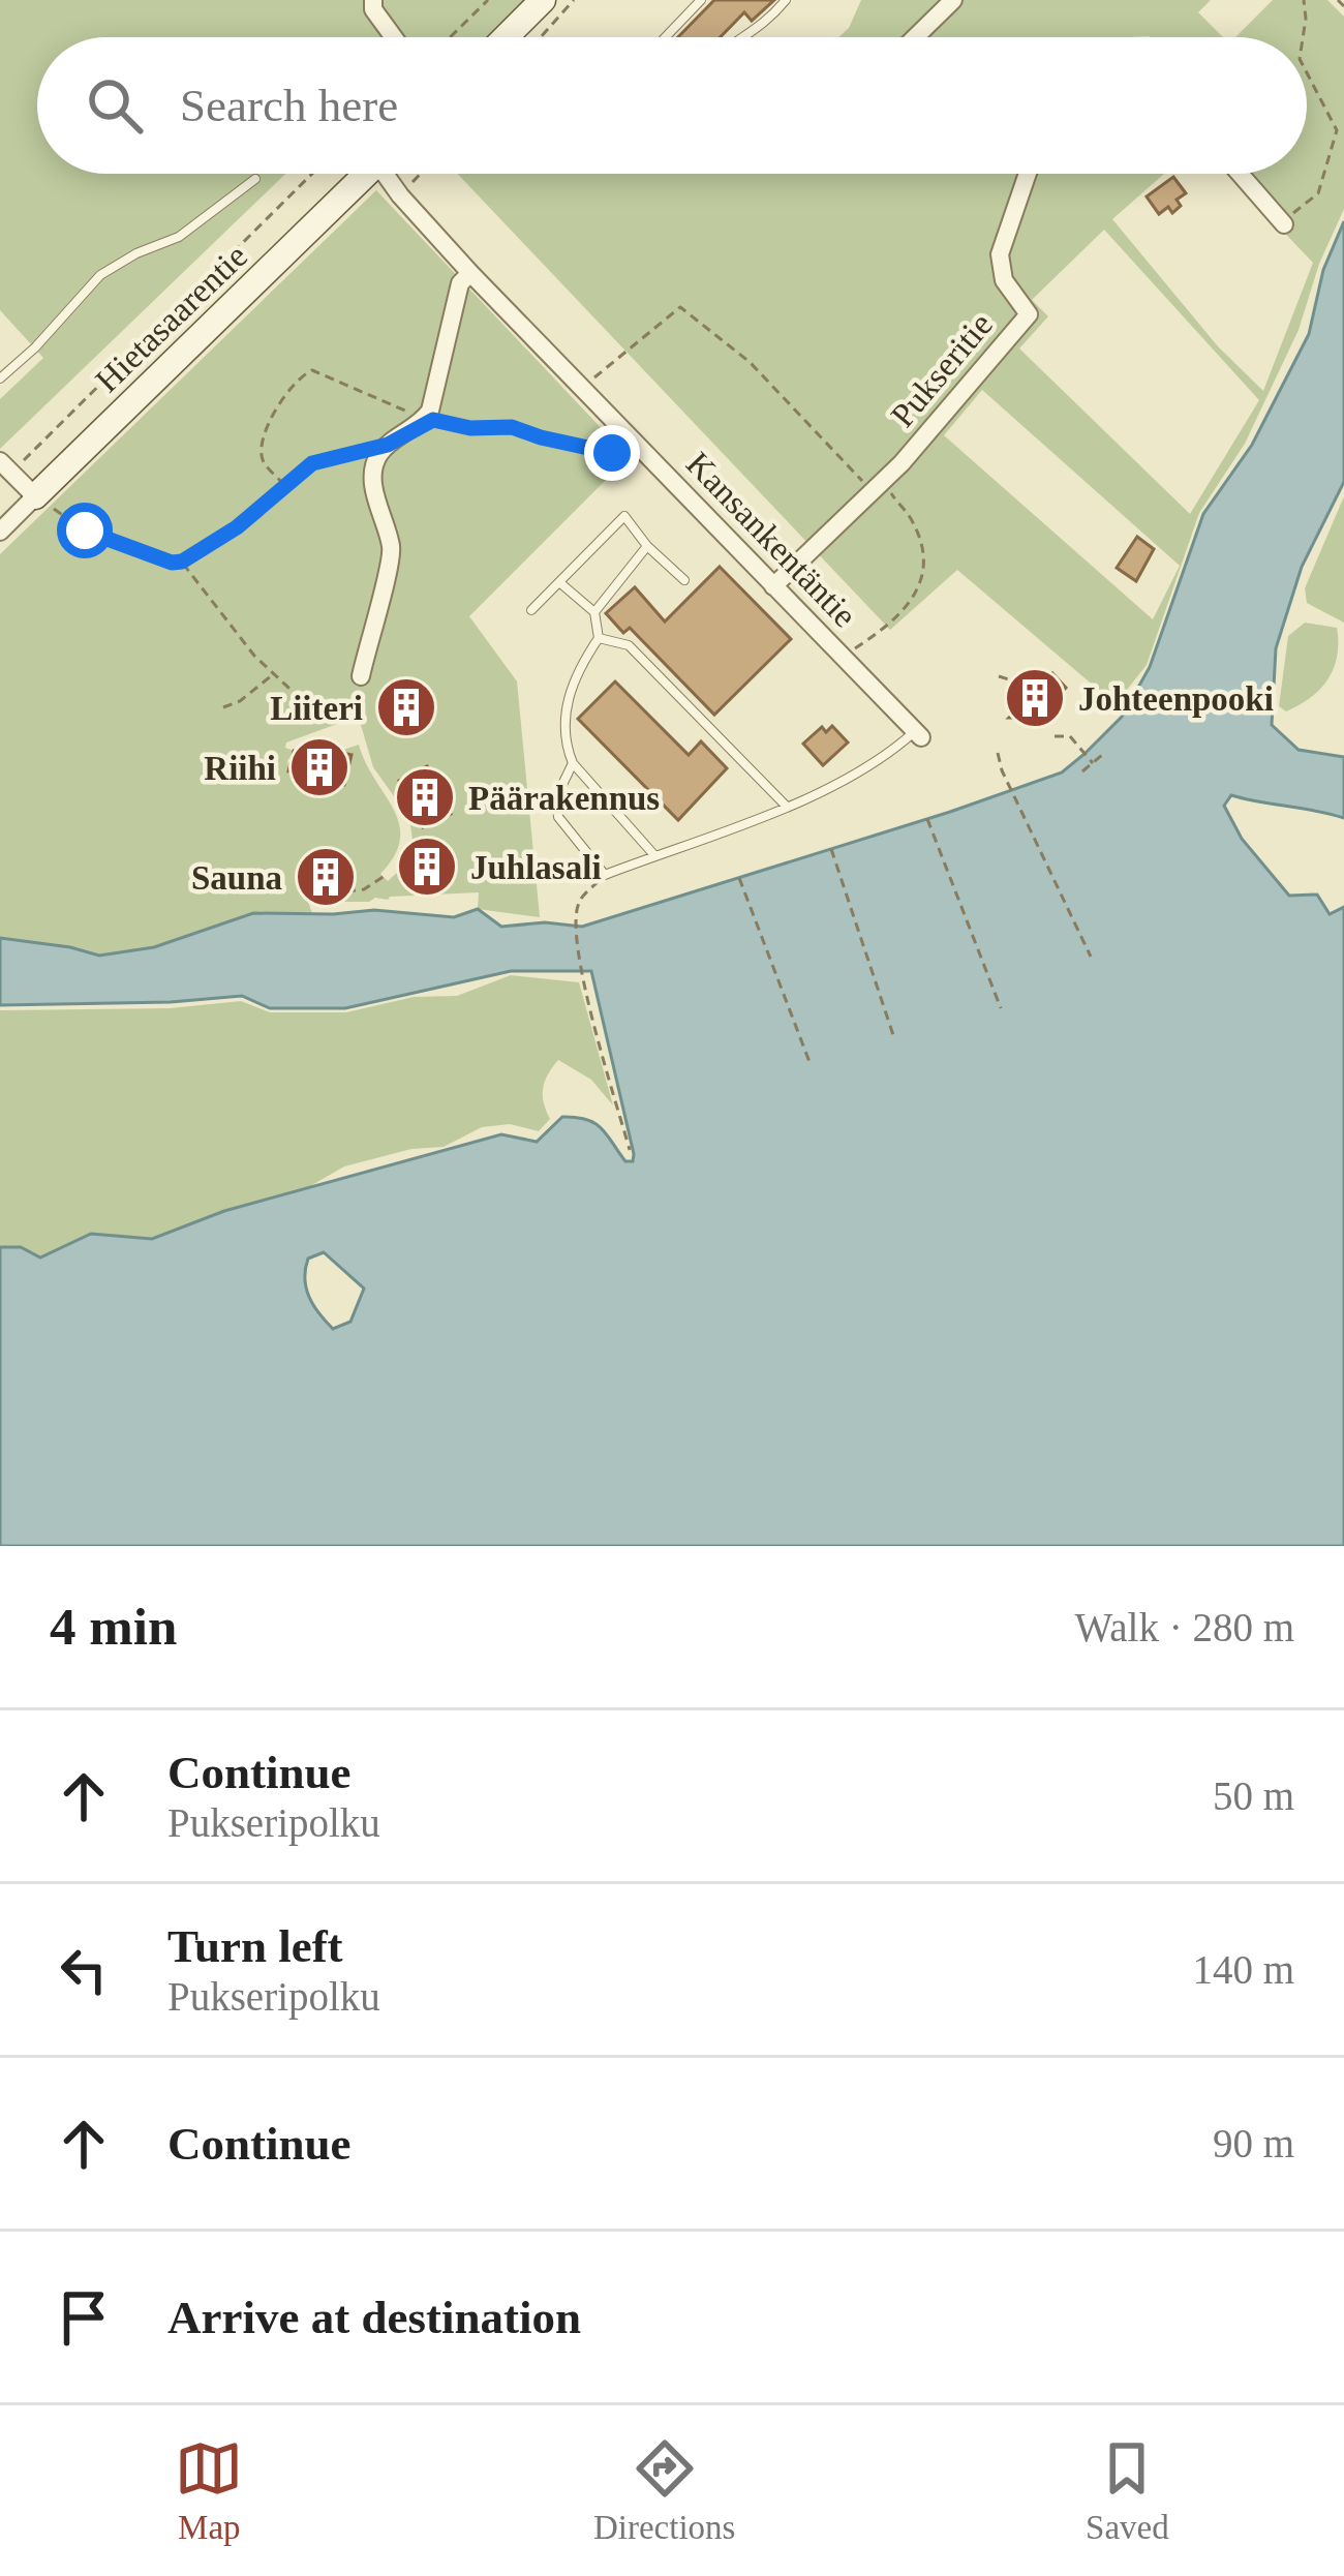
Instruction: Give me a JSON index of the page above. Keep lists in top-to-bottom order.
{
  "streets": {
    "street": ["Hietasaarentie", "Pukseritie", "Kansankentäntie"]
  },
  "crossings": [
    ["Pukseritie", "Kansankentäntie"]
  ],
  "places": {
    "building": [
      "Johteenpooki",
      "Liiteri",
      "Riihi",
      "Päärakennus",
      "Juhlasali",
      "Sauna"
    ]
  },
  "page": {
    "search": "Search here",
    "heading": ["4 min", "Walk · 280 m"],
    "list": [
      ["Continue", "Pukseripolku", "50 m"],
      ["Turn left", "Pukseripolku", "140 m"],
      ["Continue", "90 m"],
      "Arrive at destination"
    ],
    "nav": ["Map", "Directions", "Saved"]
  }
}
